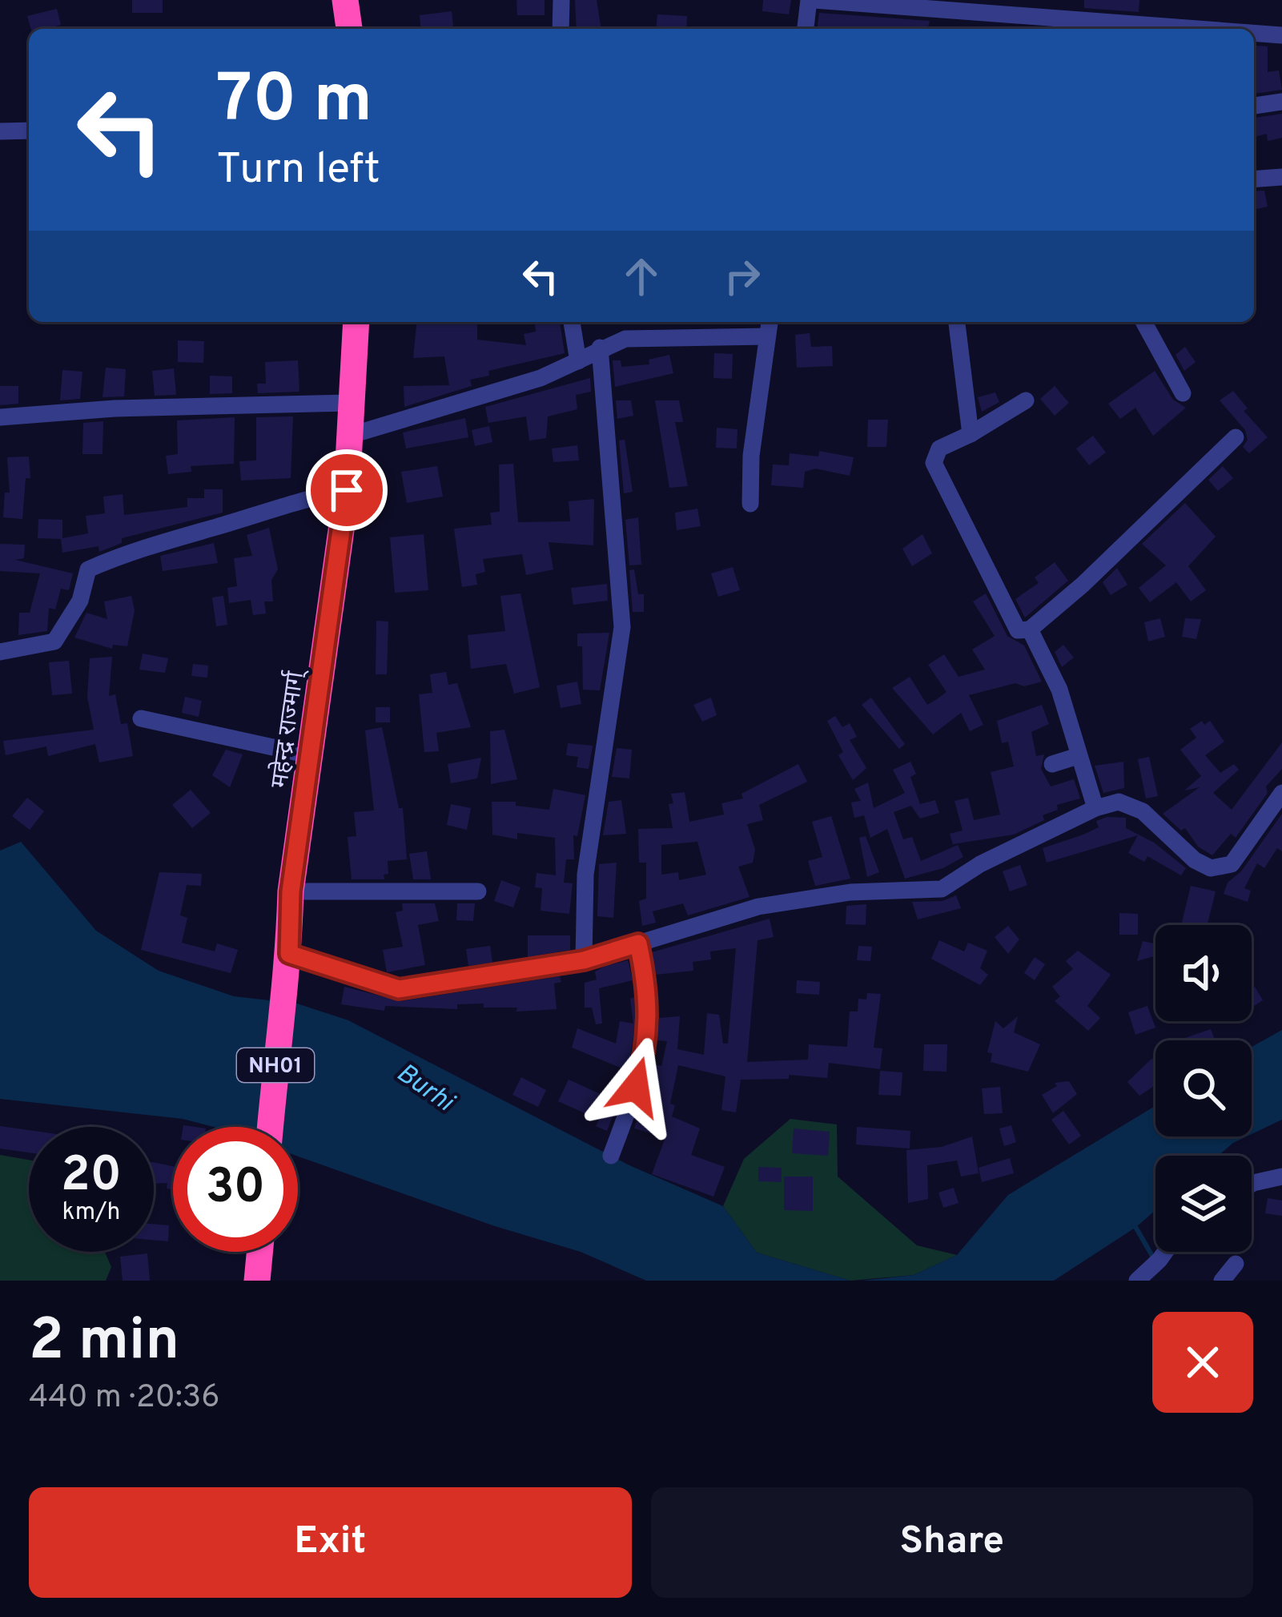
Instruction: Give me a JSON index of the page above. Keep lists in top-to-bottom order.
{
  "streets": {
    "highway": ["महेन्द्र राज्मार्ग्", "NH01"]
  },
  "water": ["Burhi"],
  "page": {
    "turn": ["70 m", "Turn left"],
    "speed": "20 km/h",
    "limit": "30",
    "heading": ["2 min", "440 m · 20:36"],
    "buttons": ["Exit", "Share"]
  }
}
